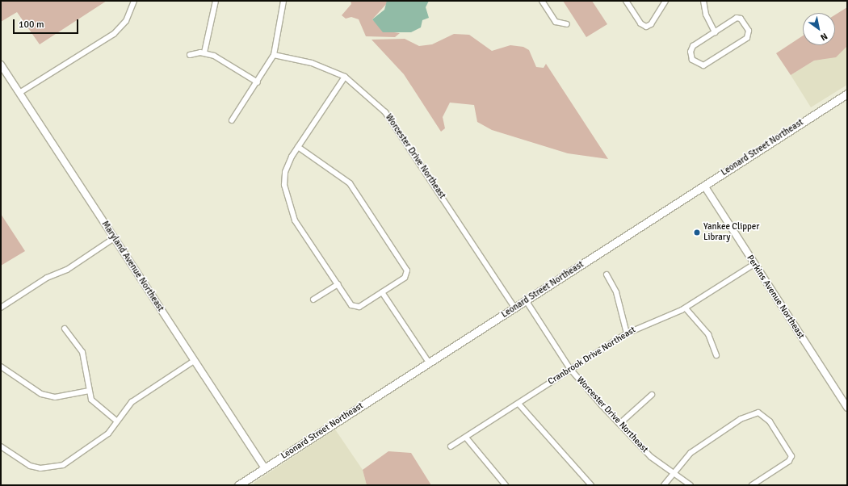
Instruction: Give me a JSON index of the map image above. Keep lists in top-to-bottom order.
{
  "streets": {
    "main road": ["Leonard Street Northeast"],
    "street": [
      "Worcester Drive Northeast",
      "Maryland Avenue Northeast",
      "Perkins Avenue Northeast",
      "Cranbrook Drive Northeast"
    ]
  },
  "crossings": [
    ["Leonard Street Northeast", "Worcester Drive Northeast"],
    ["Leonard Street Northeast", "Maryland Avenue Northeast"],
    ["Leonard Street Northeast", "Perkins Avenue Northeast"],
    ["Worcester Drive Northeast", "Cranbrook Drive Northeast"],
    ["Perkins Avenue Northeast", "Cranbrook Drive Northeast"]
  ],
  "places": ["Yankee Clipper Library"],
  "scale_bar": "100 m",
  "north": "bottom right"
}
